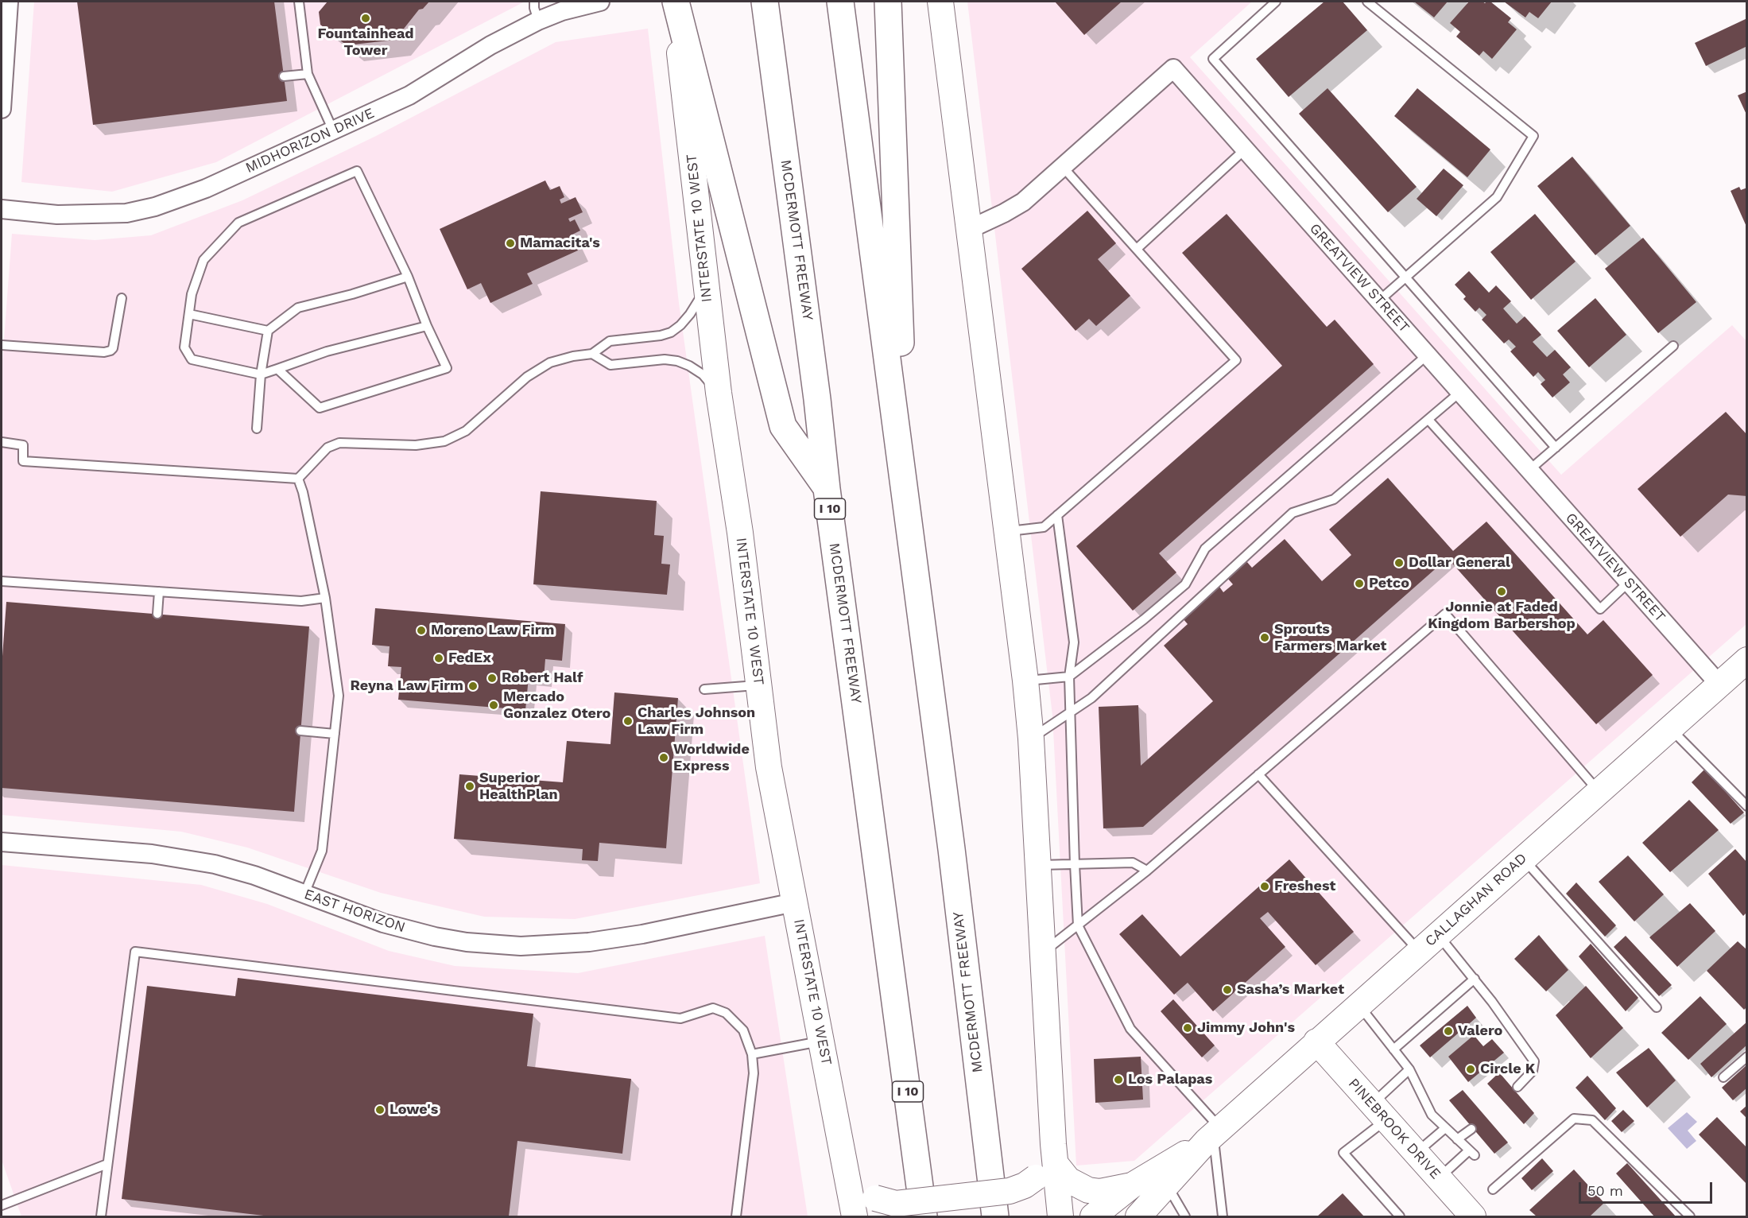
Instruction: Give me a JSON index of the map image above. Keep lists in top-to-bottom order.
{
  "streets": {
    "highway": ["MCDERMOTT FREEWAY", "I 10"],
    "main road": ["INTERSTATE 10 WEST", "CALLAGHAN ROAD", "PINEBROOK DRIVE"],
    "street": ["MIDHORIZON DRIVE", "GREATVIEW STREET", "EAST HORIZON"]
  },
  "crossings": [
    ["INTERSTATE 10 WEST", "EAST HORIZON"],
    ["GREATVIEW STREET", "CALLAGHAN ROAD"],
    ["CALLAGHAN ROAD", "PINEBROOK DRIVE"]
  ],
  "places": [
    "Fountainhead Tower",
    "Mamacita's",
    "Dollar General",
    "Petco",
    "Jonnie at Faded Kingdom Barbershop",
    "Moreno Law Firm",
    "Sprouts Farmers Market",
    "FedEx",
    "Robert Half",
    "Reyna Law Firm",
    "Mercado Gonzalez Otero",
    "Charles Johnson Law Firm",
    "Worldwide Express",
    "Superior HealthPlan",
    "Freshest",
    "Sasha’s Market",
    "Jimmy John's",
    "Valero",
    "Circle K",
    "Los Palapas",
    "Lowe's"
  ],
  "scale_bar": "50 m"
}
